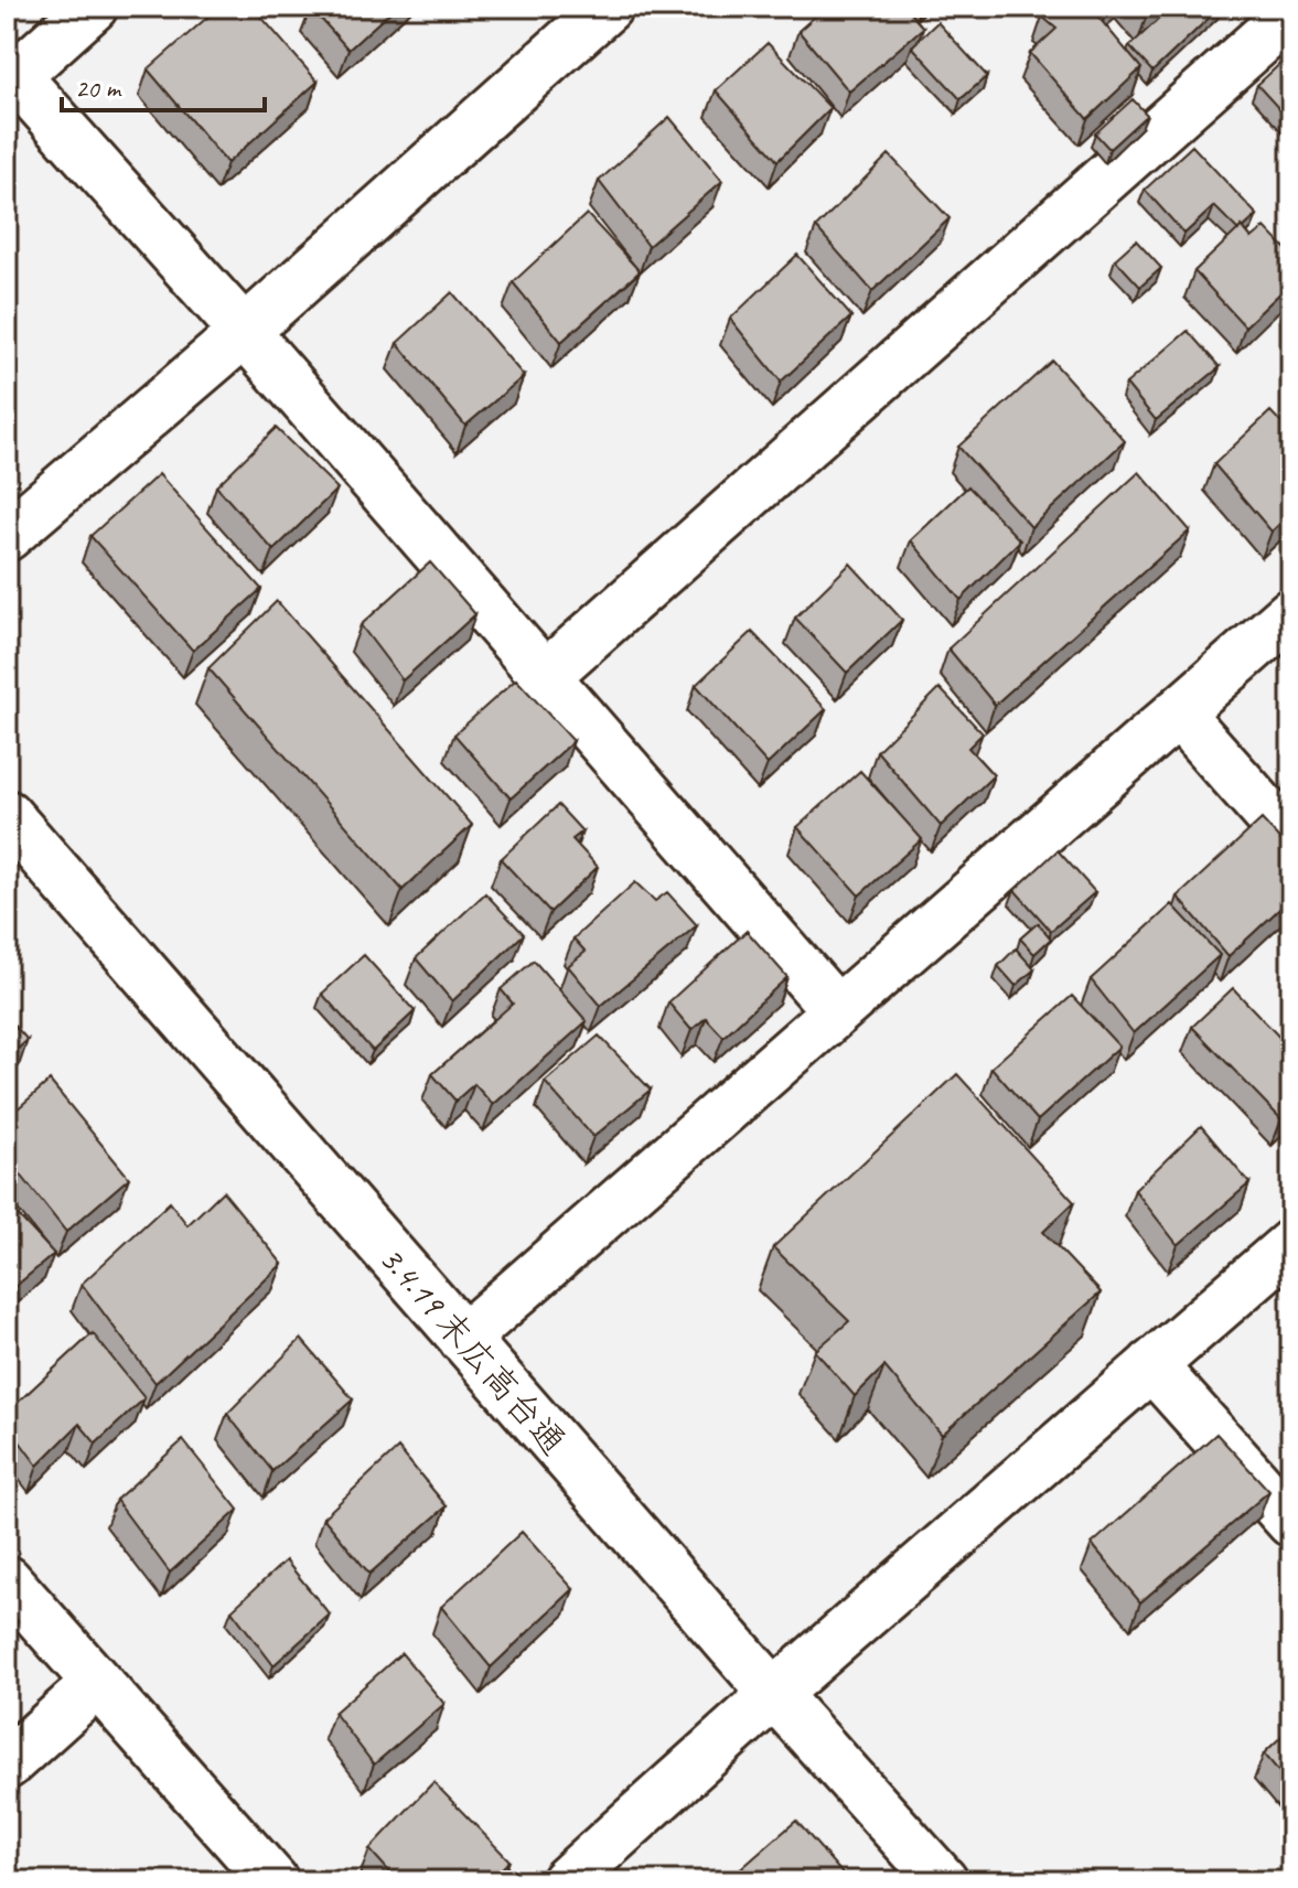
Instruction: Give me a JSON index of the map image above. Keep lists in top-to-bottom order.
{
  "streets": {
    "street": ["3.4.19 末広高台通"]
  },
  "scale_bar": "20 m"
}
